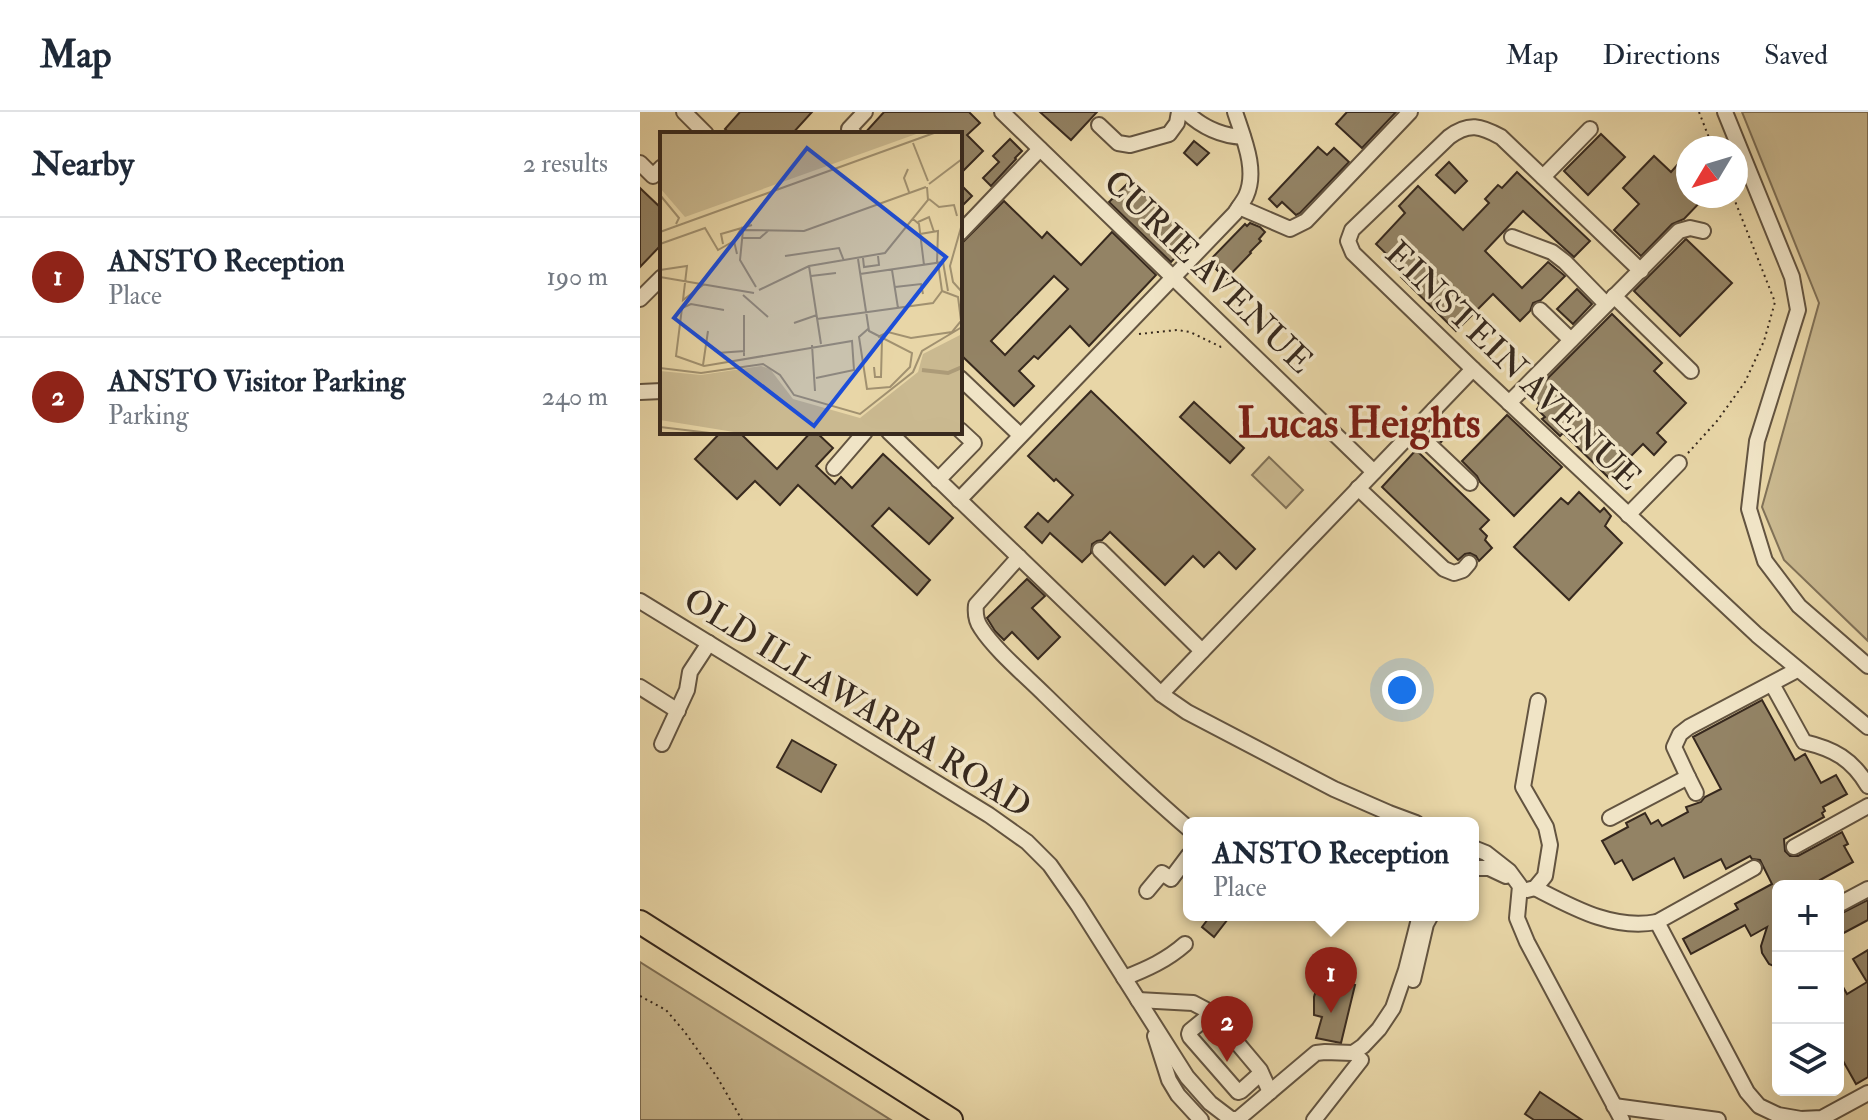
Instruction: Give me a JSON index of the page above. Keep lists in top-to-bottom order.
{
  "streets": {
    "lane": ["CURIE AVENUE", "EINSTEIN AVENUE", "OLD ILLAWARRA ROAD"]
  },
  "districts": ["Lucas Heights"],
  "north": "bottom left",
  "page": {
    "header": "Map",
    "nav": ["Map", "Directions", "Saved"],
    "heading": ["Nearby", "2 results"],
    "list": [
      {
        "mark": "1",
        "name": "ANSTO Reception",
        "note": "Place",
        "value": "190 m"
      },
      {
        "mark": "2",
        "name": "ANSTO Visitor Parking",
        "note": "Parking",
        "value": "240 m"
      }
    ],
    "popup": ["ANSTO Reception", "Place"],
    "map_buttons": ["+", "−"],
    "pins": ["1", "2"]
  }
}
